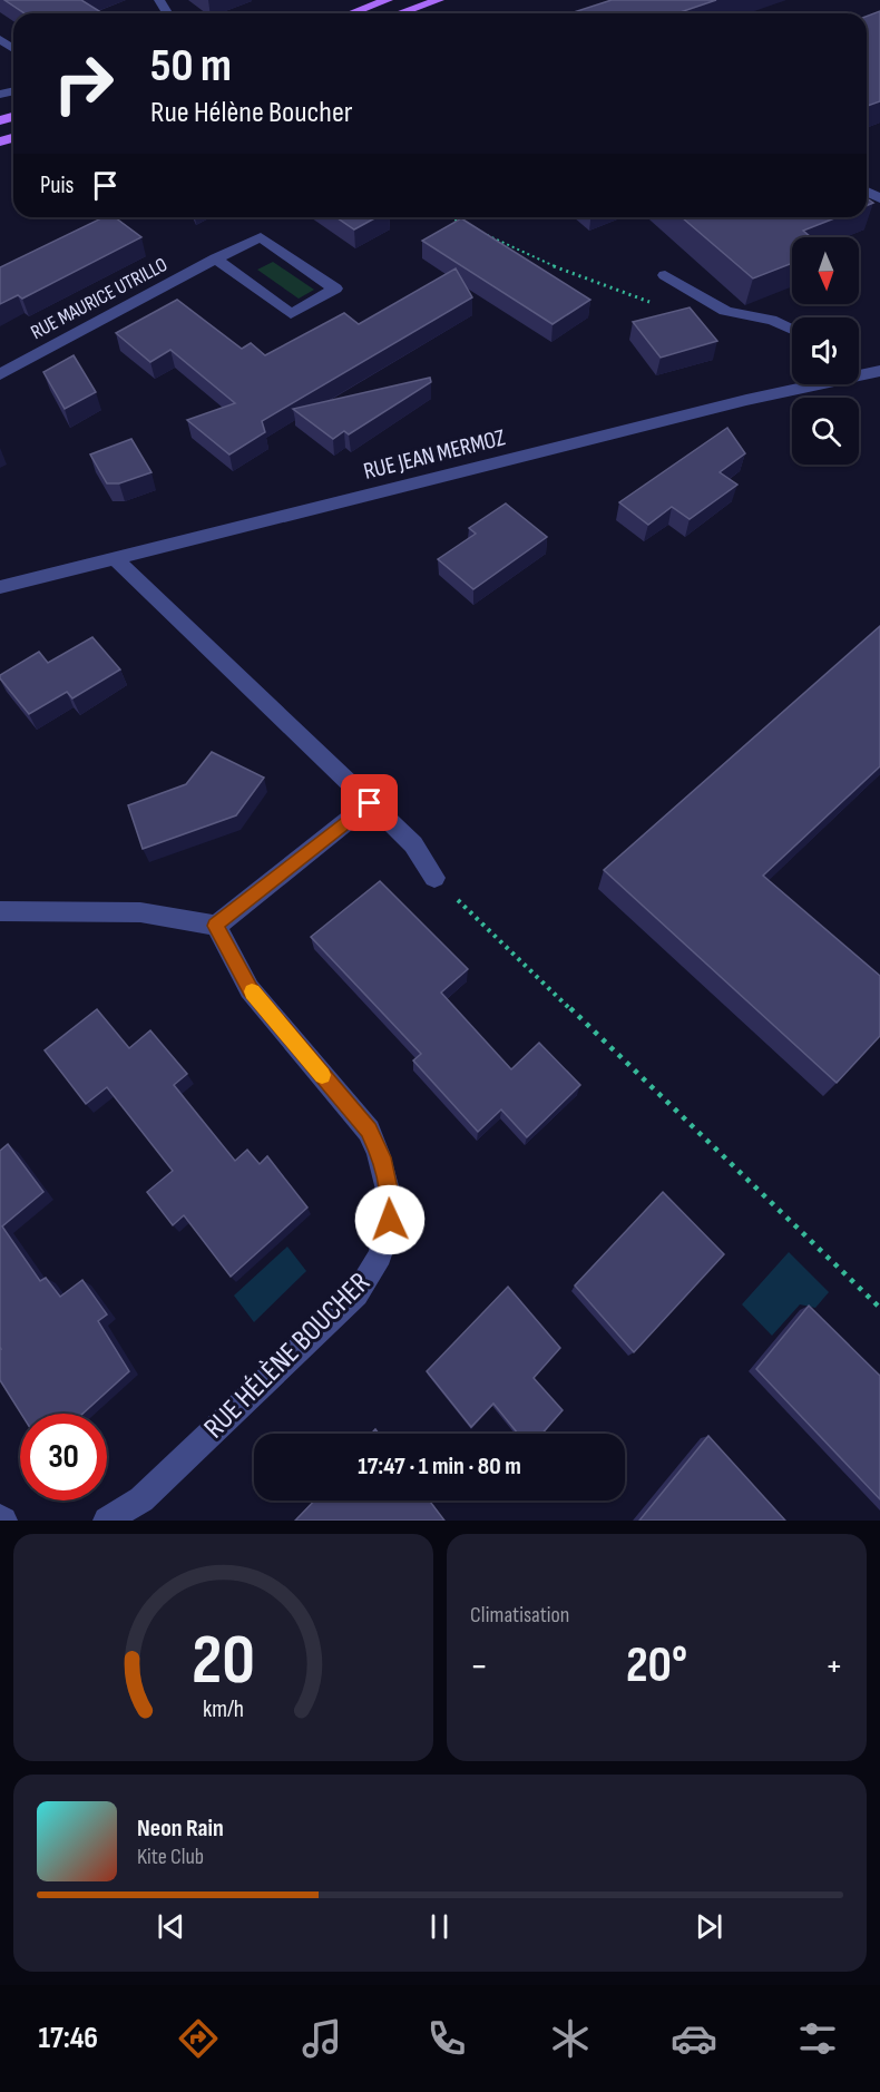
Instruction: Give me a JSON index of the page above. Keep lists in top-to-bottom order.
{
  "streets": {
    "street": ["RUE MAURICE UTRILLO", "RUE JEAN MERMOZ", "RUE HÉLÈNE BOUCHER"]
  },
  "north": "bottom",
  "page": {
    "turn": ["50 m", "Rue Hélène Boucher"],
    "then": "Puis",
    "limit": "30",
    "trip": "17:47 · 1 min · 80 m",
    "tile": "Climatisation",
    "heat": ["−", "20°", "+"],
    "song": ["Neon Rain", "Kite Club"],
    "tabs": "17:46",
    "gauge": ["20", "km/h"]
  }
}
